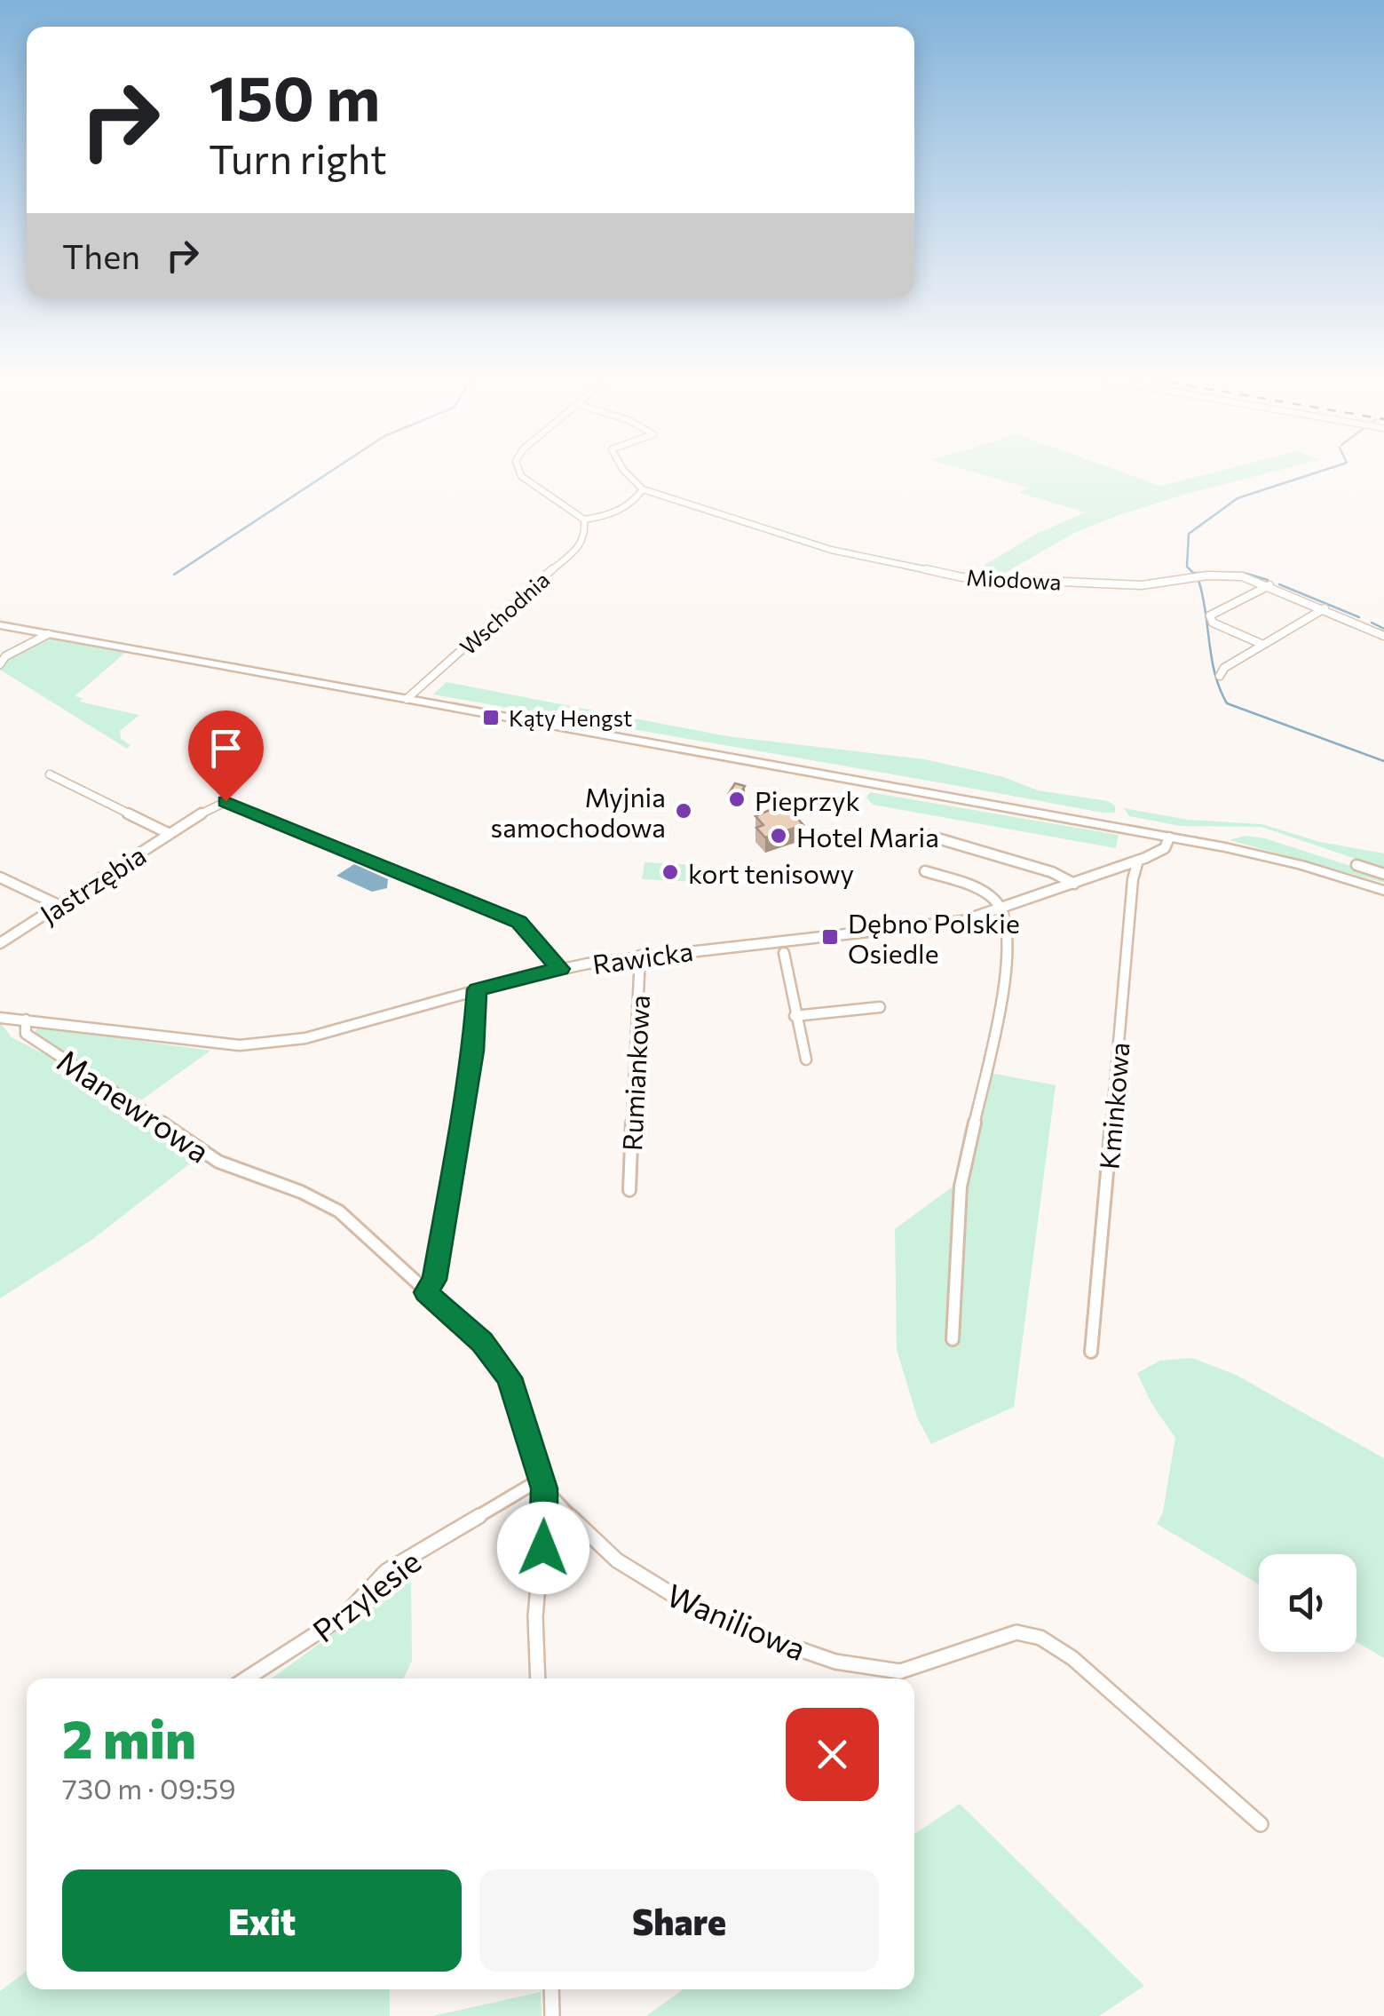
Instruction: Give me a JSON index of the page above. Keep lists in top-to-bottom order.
{
  "streets": {
    "street": [
      "Miodowa",
      "Wschodnia",
      "Jastrzębia",
      "Rawicka",
      "Rumiankowa",
      "Manewrowa",
      "Kminkowa",
      "Przylesie",
      "Waniliowa"
    ]
  },
  "crossings": [
    ["Jastrzębia", "Rawicka"],
    ["Rawicka", "Rumiankowa"],
    ["Rawicka", "Manewrowa"],
    ["Rawicka", "Kminkowa"],
    ["Manewrowa", "Przylesie"],
    ["Manewrowa", "Waniliowa"],
    ["Przylesie", "Waniliowa"]
  ],
  "places": {
    "transit": ["Kąty Hengst", "Dębno Polskie Osiedle"],
    "other": [
      "Pieprzyk",
      "Myjnia samochodowa",
      "Hotel Maria",
      "kort tenisowy"
    ]
  },
  "page": {
    "turn": ["150 m", "Turn right"],
    "then": "Then",
    "heading": ["2 min", "730 m · 09:59"],
    "buttons": ["Exit", "Share"]
  }
}
